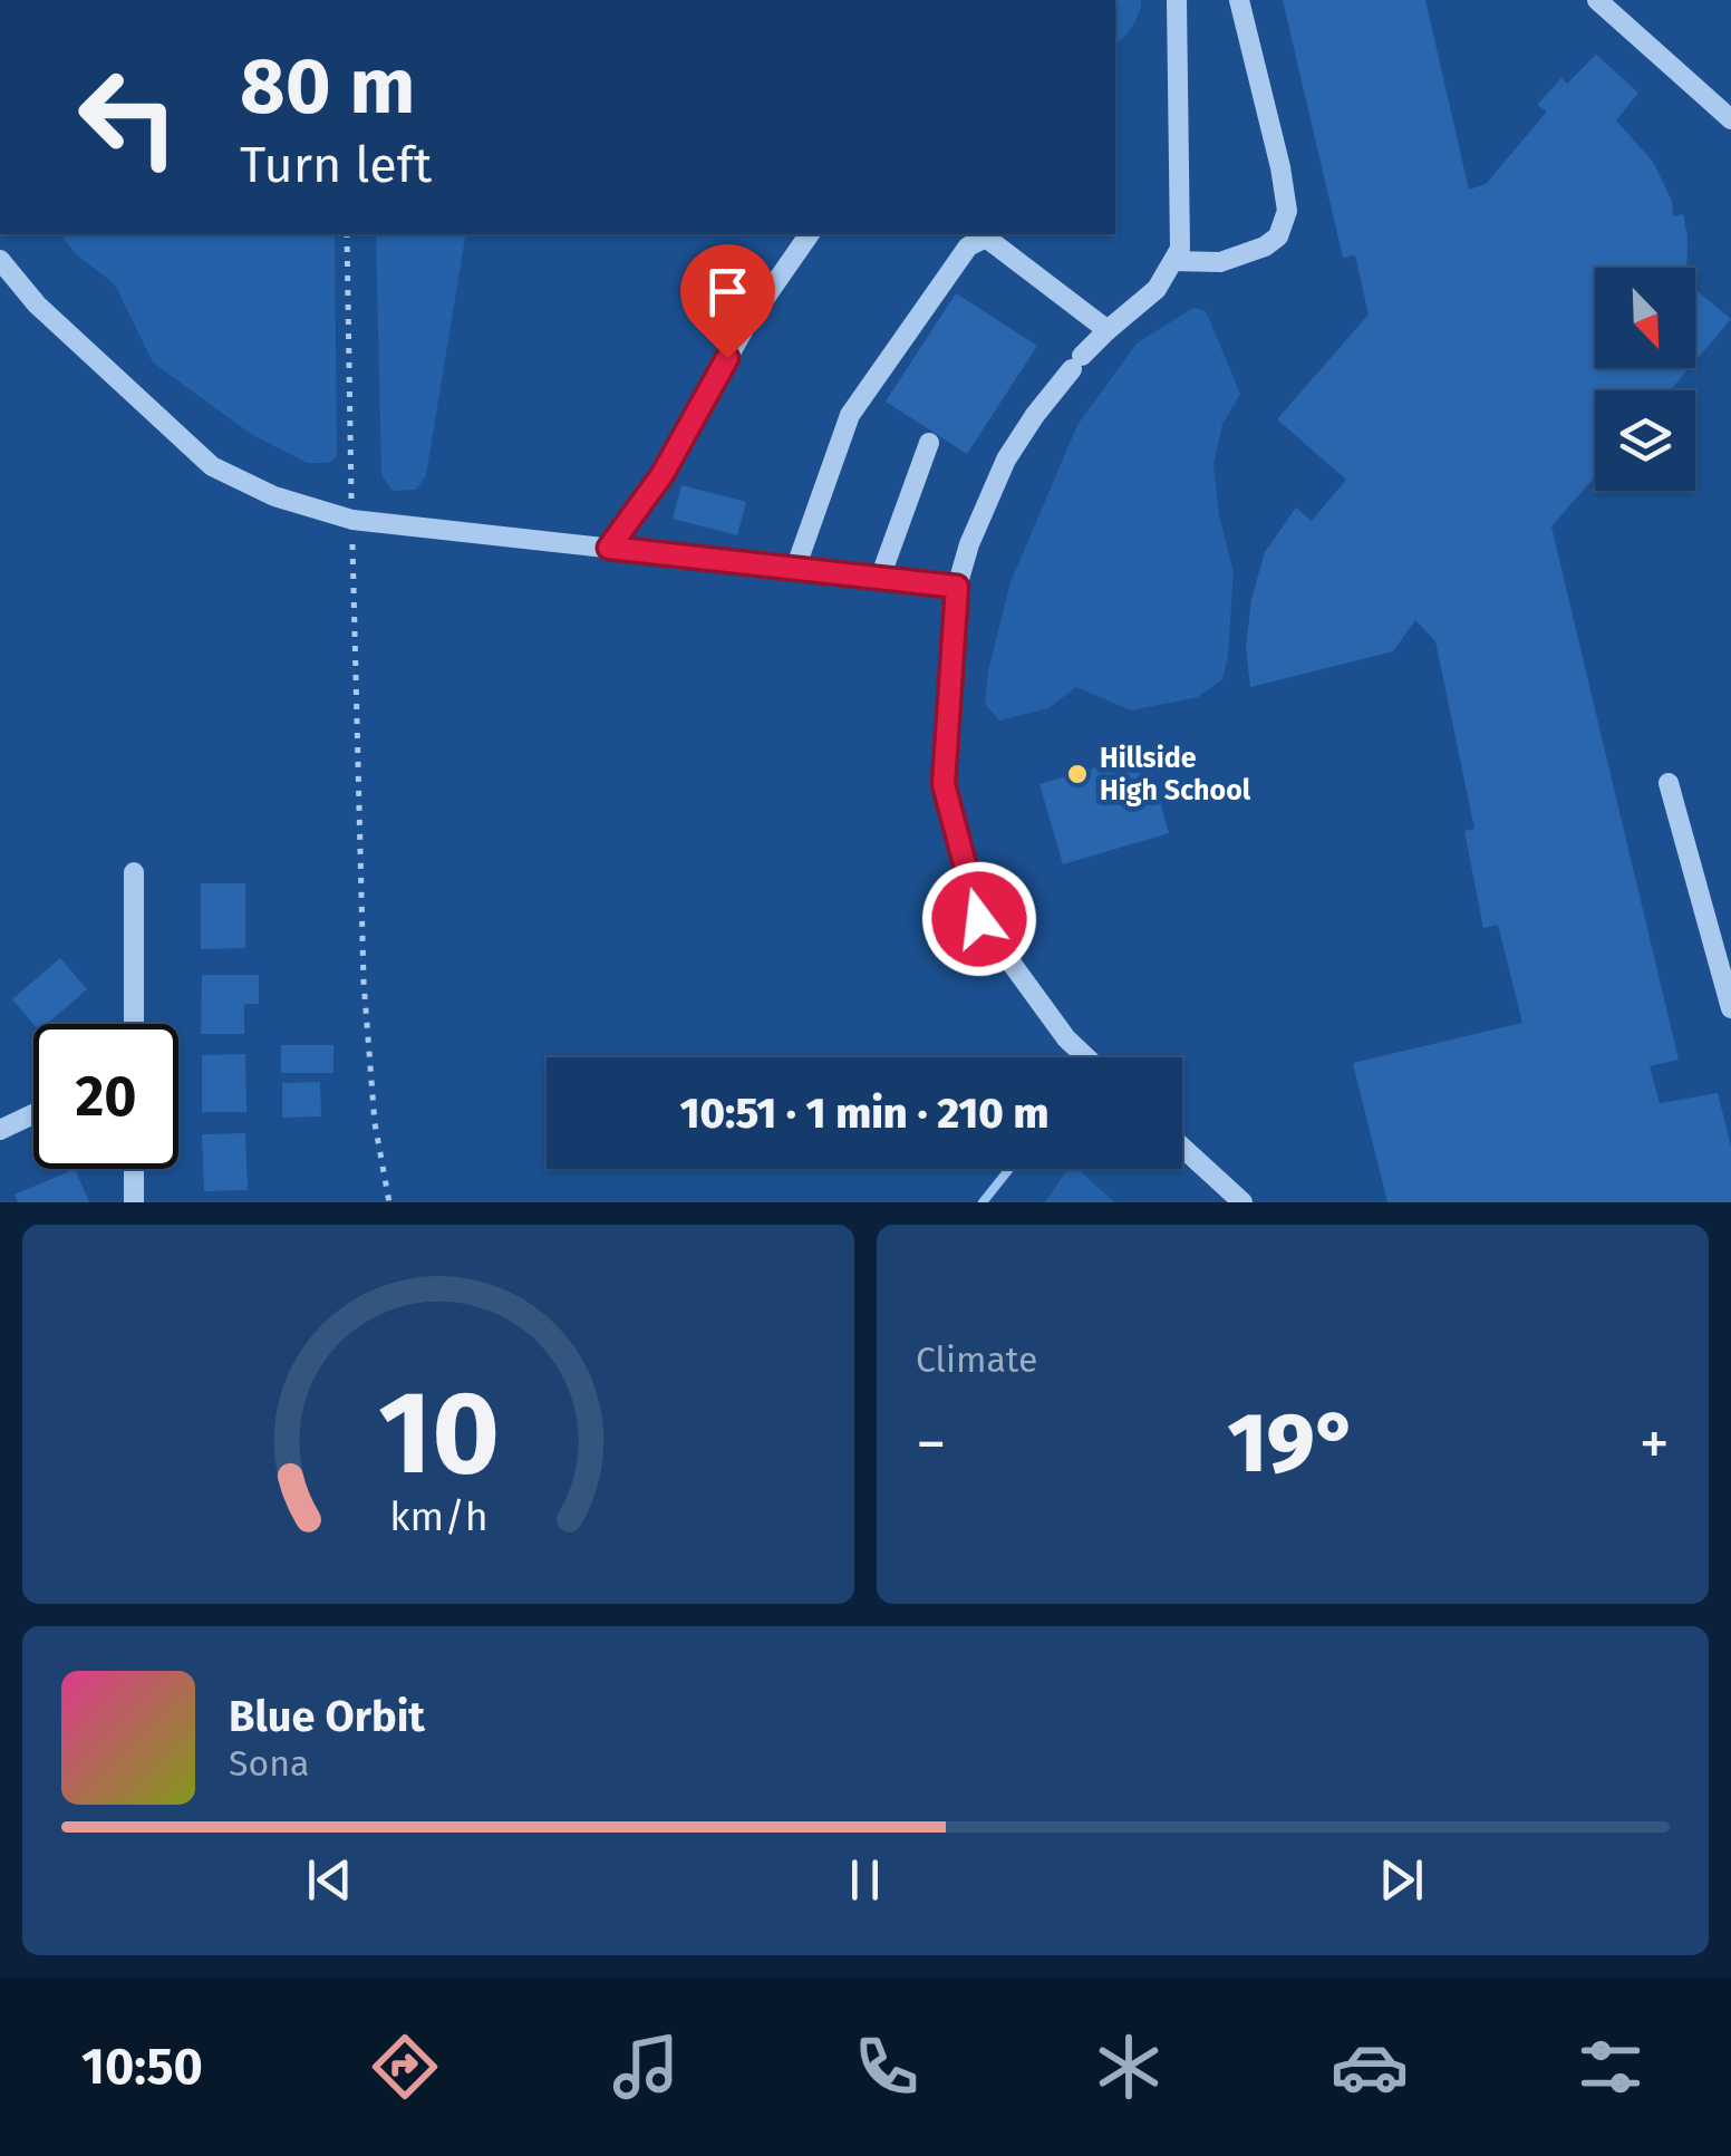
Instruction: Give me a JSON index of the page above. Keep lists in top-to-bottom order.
{
  "places": ["Hillside High School"],
  "north": "bottom right",
  "page": {
    "turn": ["80 m", "Turn left"],
    "limit": "20",
    "trip": "10:51 · 1 min · 210 m",
    "tile": "Climate",
    "heat": ["−", "19°", "+"],
    "song": ["Blue Orbit", "Sona"],
    "tabs": "10:50",
    "gauge": ["10", "km/h"]
  }
}
